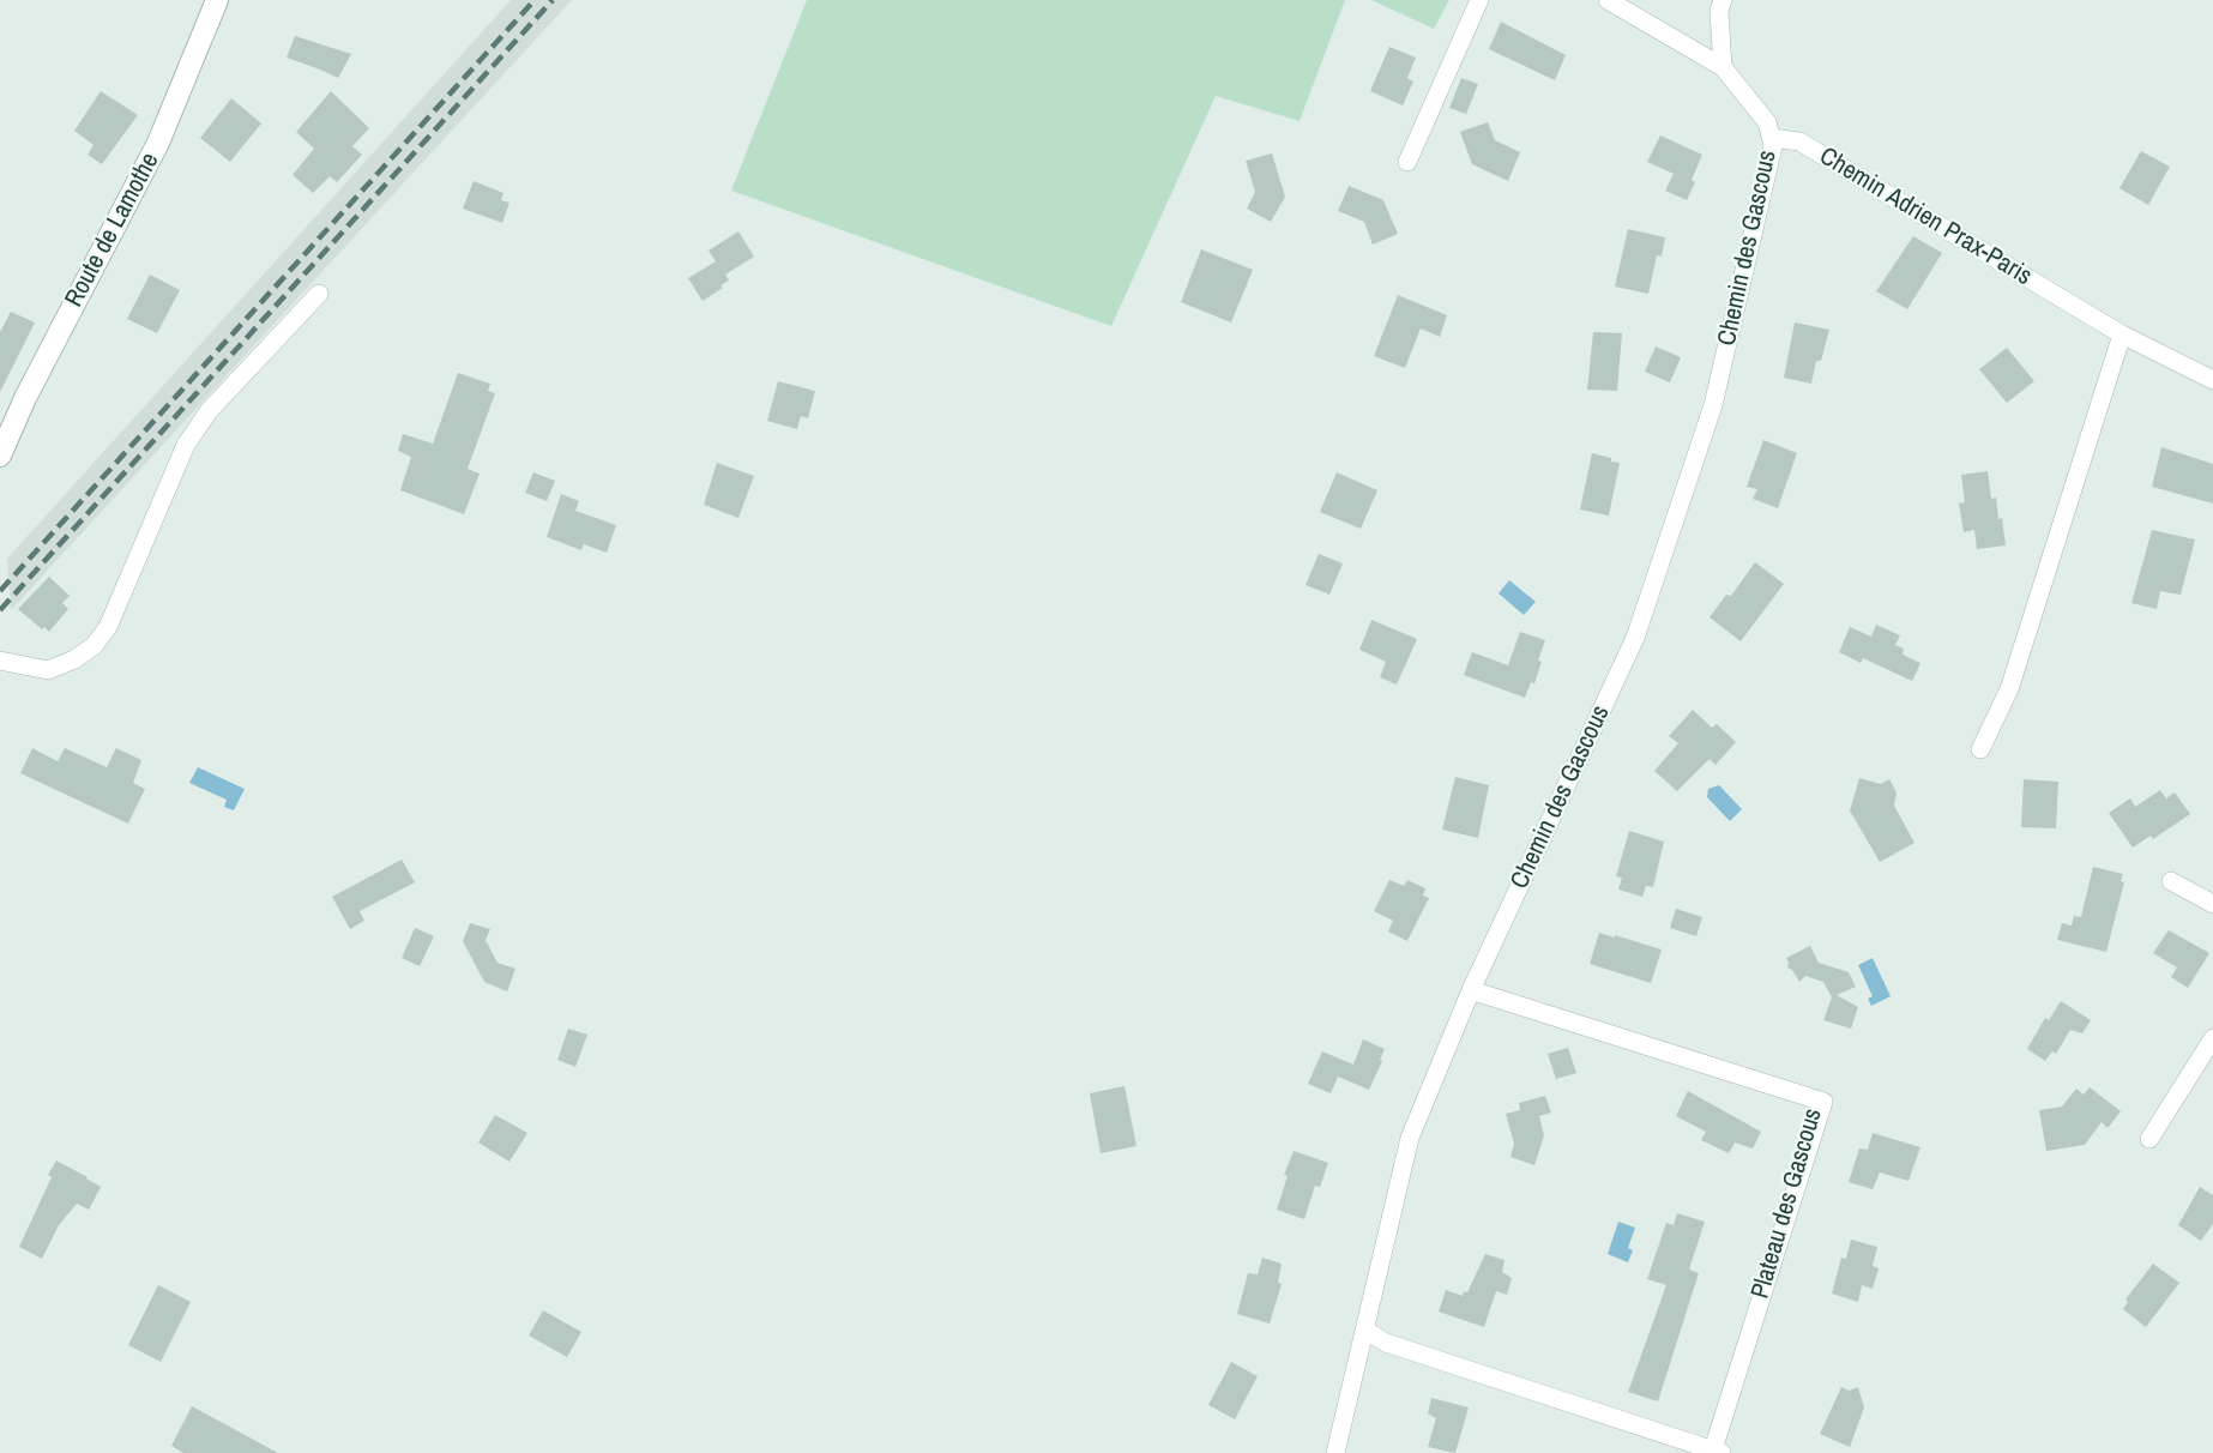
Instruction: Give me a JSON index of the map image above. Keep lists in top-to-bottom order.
{
  "streets": {
    "street": [
      "Chemin Adrien Prax-Paris",
      "Route de Lamothe",
      "Chemin des Gascous",
      "Plateau des Gascous"
    ]
  },
  "crossings": [
    ["Chemin Adrien Prax-Paris", "Chemin des Gascous"],
    ["Chemin des Gascous", "Plateau des Gascous"]
  ]
}
